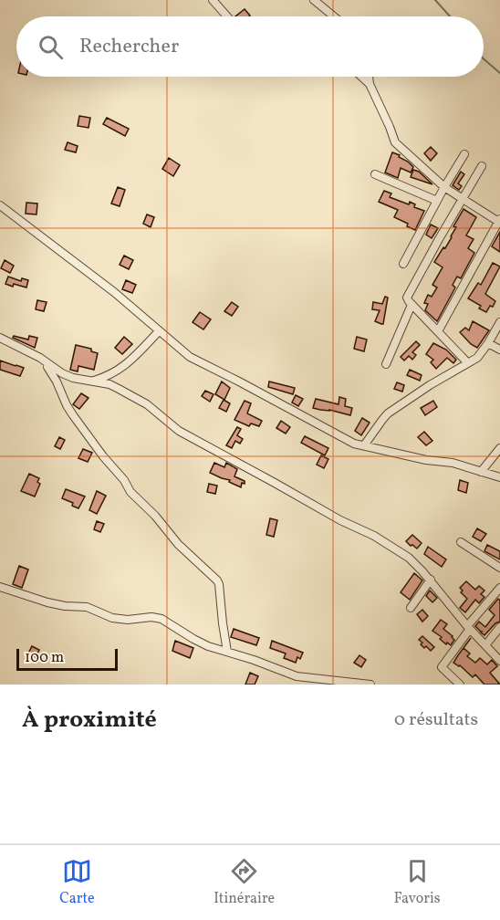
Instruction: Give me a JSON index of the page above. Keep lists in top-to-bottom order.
{
  "scale_bar": "100 m",
  "page": {
    "search": "Rechercher",
    "scale": "100 m",
    "heading": ["À proximité", "0 résultats"],
    "nav": ["Carte", "Itinéraire", "Favoris"]
  }
}
